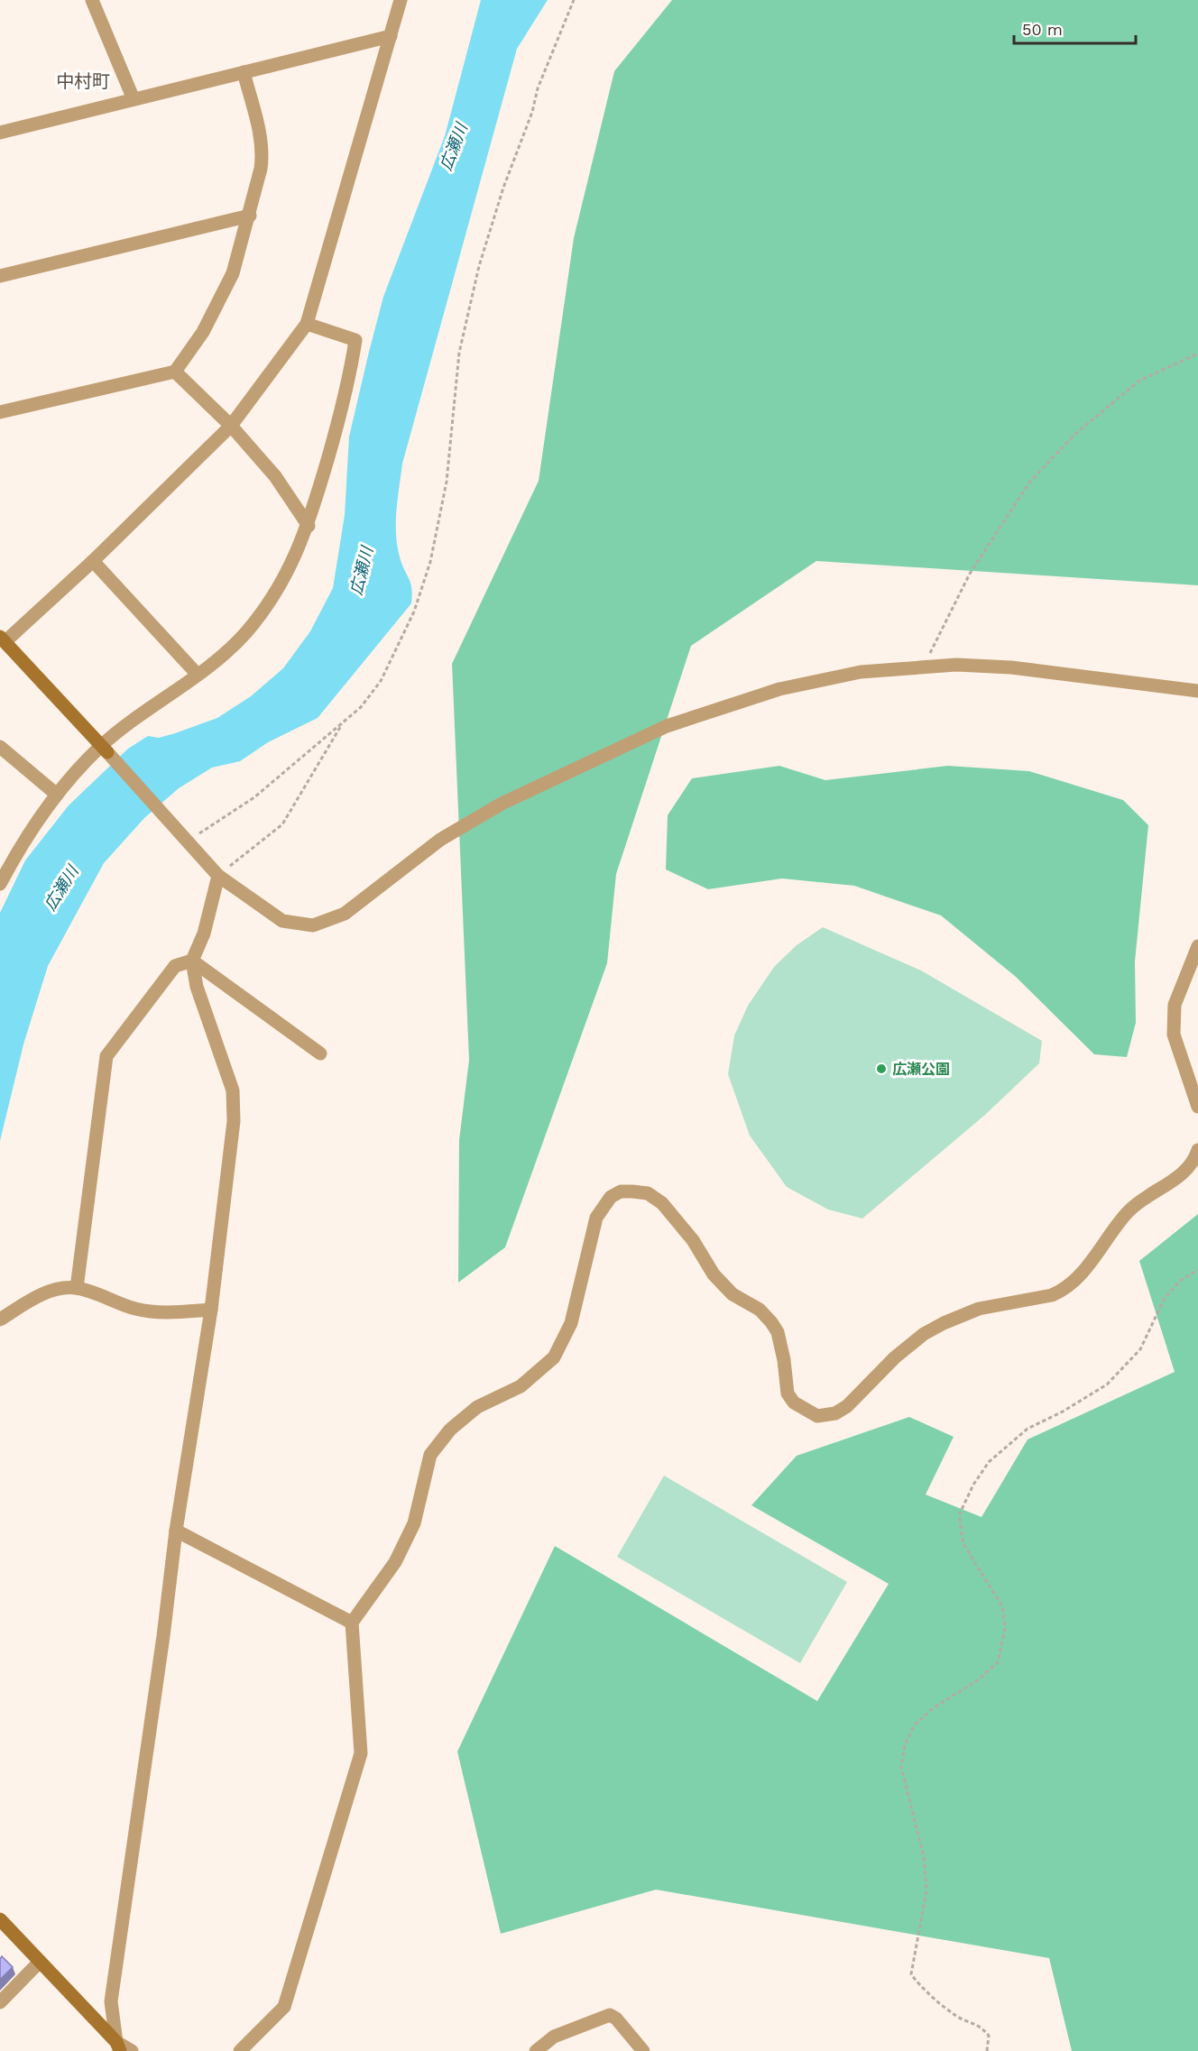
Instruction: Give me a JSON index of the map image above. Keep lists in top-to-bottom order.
{
  "districts": ["中村町"],
  "water": ["広瀬川"],
  "places": ["広瀬公園"],
  "scale_bar": "50 m"
}
